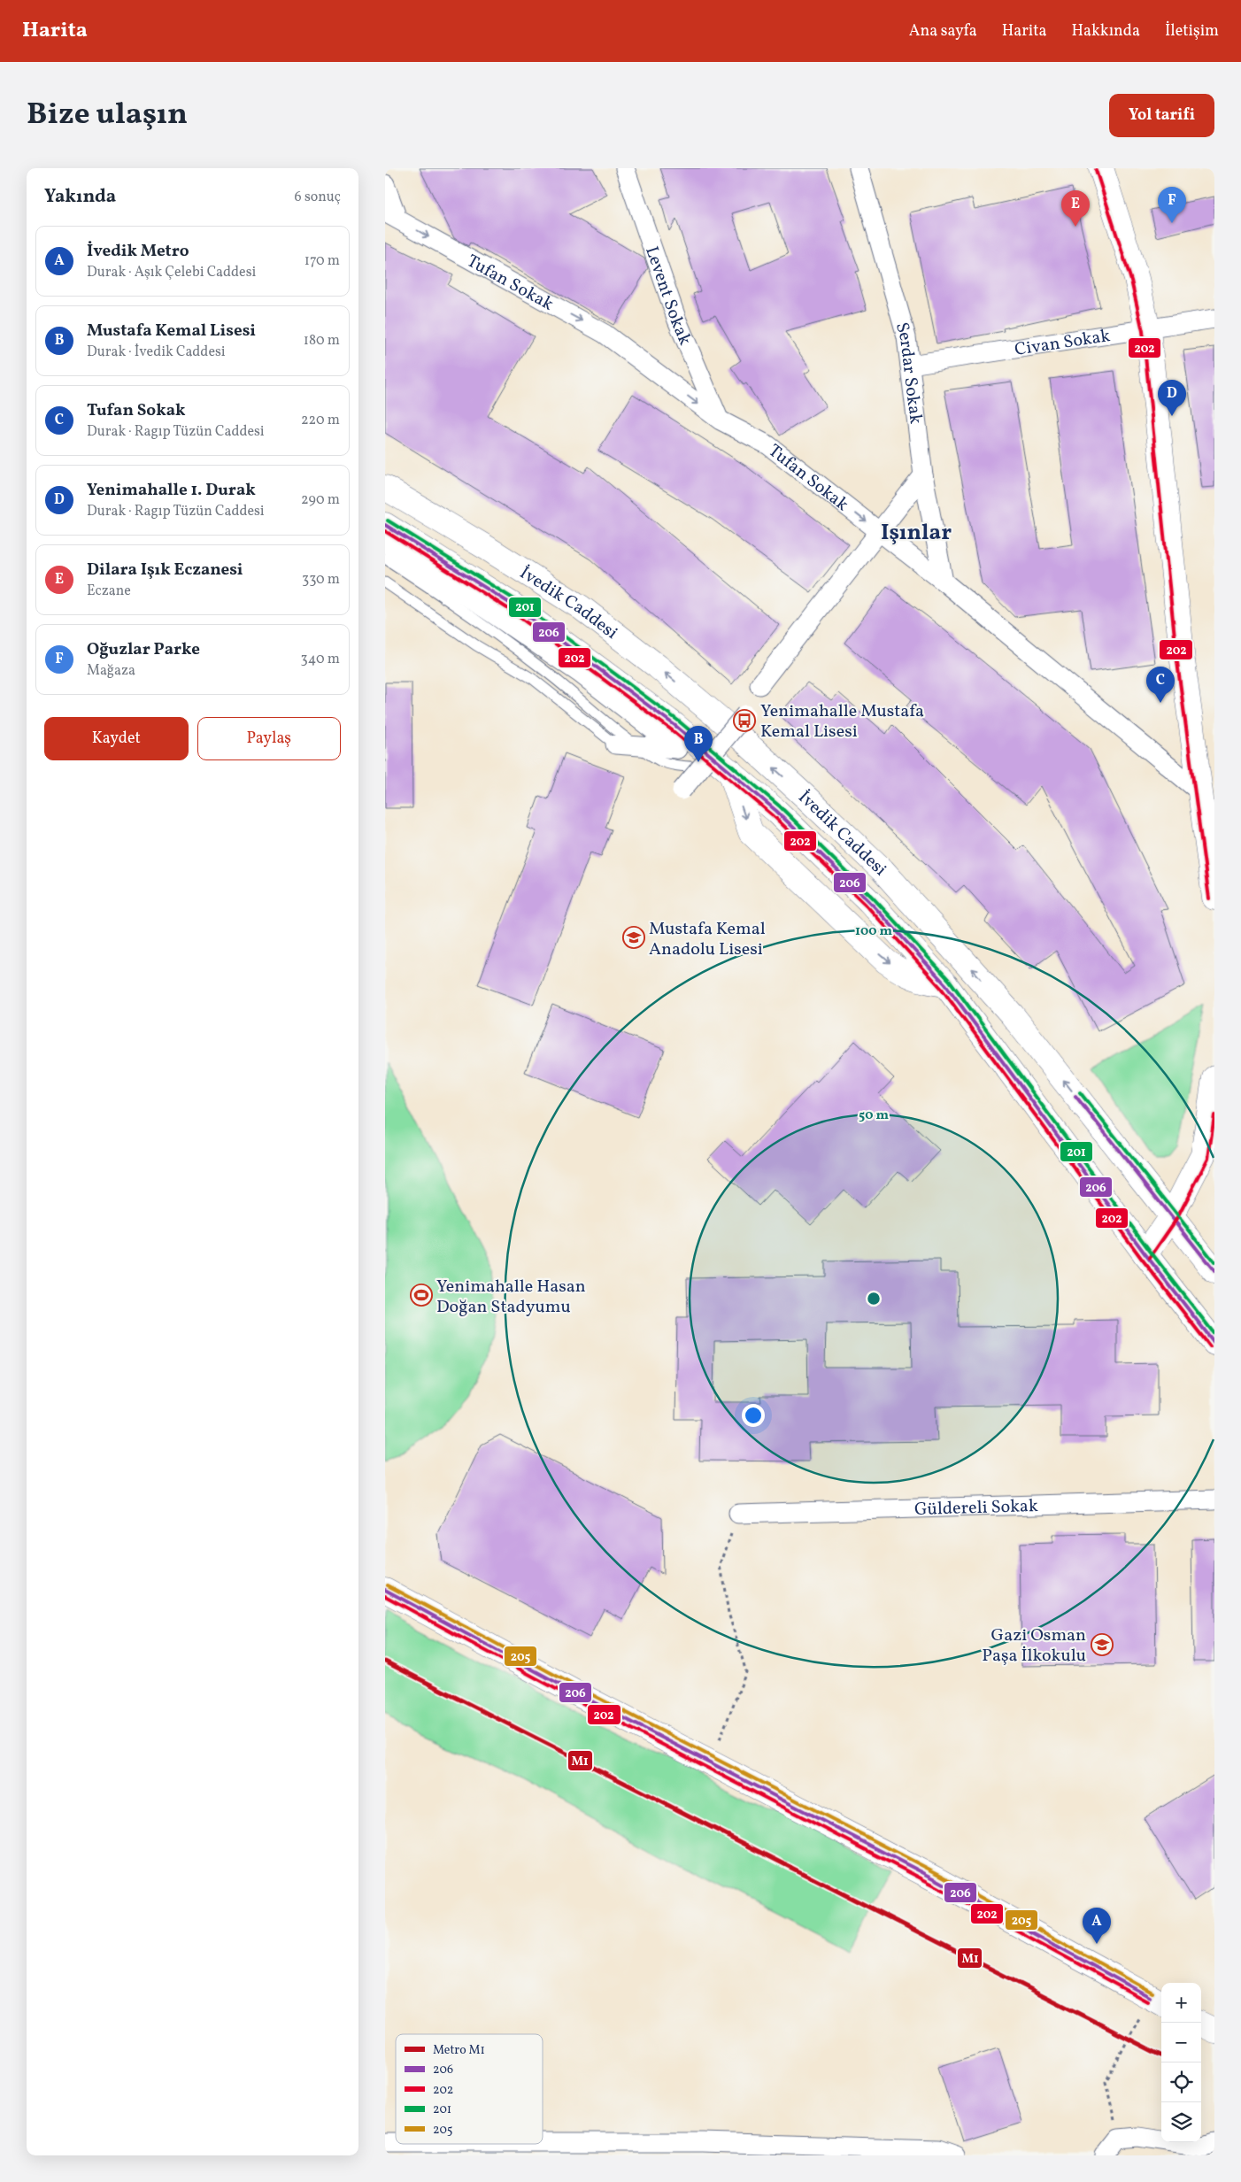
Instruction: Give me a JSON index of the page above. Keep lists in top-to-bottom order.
{
  "streets": {
    "main road": ["İvedik Caddesi"],
    "street": [
      "Tufan Sokak",
      "Levent Sokak",
      "Civan Sokak",
      "Serdar Sokak",
      "Güldereli Sokak"
    ]
  },
  "crossings": [
    ["Tufan Sokak", "Levent Sokak"],
    ["Tufan Sokak", "Serdar Sokak"],
    ["Civan Sokak", "Serdar Sokak"]
  ],
  "one_way": ["Tufan Sokak"],
  "districts": ["Işınlar"],
  "places": {
    "bus stop": ["Yenimahalle Mustafa Kemal Lisesi"],
    "school or university": ["Mustafa Kemal Anadolu Lisesi", "Gazi Osman Paşa İlkokulu"],
    "sports": ["Yenimahalle Hasan Doğan Stadyumu"]
  },
  "lines": [
    "transit line 202",
    "transit line 201",
    "transit line 206",
    "transit line 205",
    "metro line M1"
  ],
  "legend": [
    "Metro M1",
    "206",
    "202",
    "201",
    "205"
  ],
  "page": {
    "header": "Harita",
    "nav": [
      "Ana sayfa",
      "Harita",
      "Hakkında",
      "İletişim"
    ],
    "title": "Bize ulaşın",
    "buttons": [
      "Yol tarifi",
      ["Kaydet", "Paylaş"]
    ],
    "heading": ["Yakında", "6 sonuç"],
    "pins": [
      "F",
      "E",
      "D",
      "C",
      "B",
      "A"
    ],
    "list": [
      {
        "mark": "A",
        "name": "İvedik Metro",
        "note": "Durak · Aşık Çelebi Caddesi",
        "value": "170 m"
      },
      {
        "mark": "B",
        "name": "Mustafa Kemal Lisesi",
        "note": "Durak · İvedik Caddesi",
        "value": "180 m"
      },
      {
        "mark": "C",
        "name": "Tufan Sokak",
        "note": "Durak · Ragıp Tüzün Caddesi",
        "value": "220 m"
      },
      {
        "mark": "D",
        "name": "Yenimahalle 1. Durak",
        "note": "Durak · Ragıp Tüzün Caddesi",
        "value": "290 m"
      },
      {
        "mark": "E",
        "name": "Dilara Işık Eczanesi",
        "note": "Eczane",
        "value": "330 m"
      },
      {
        "mark": "F",
        "name": "Oğuzlar Parke",
        "note": "Mağaza",
        "value": "340 m"
      }
    ],
    "map_buttons": ["+", "−"]
  },
  "rings": ["100 m", "50 m"]
}
